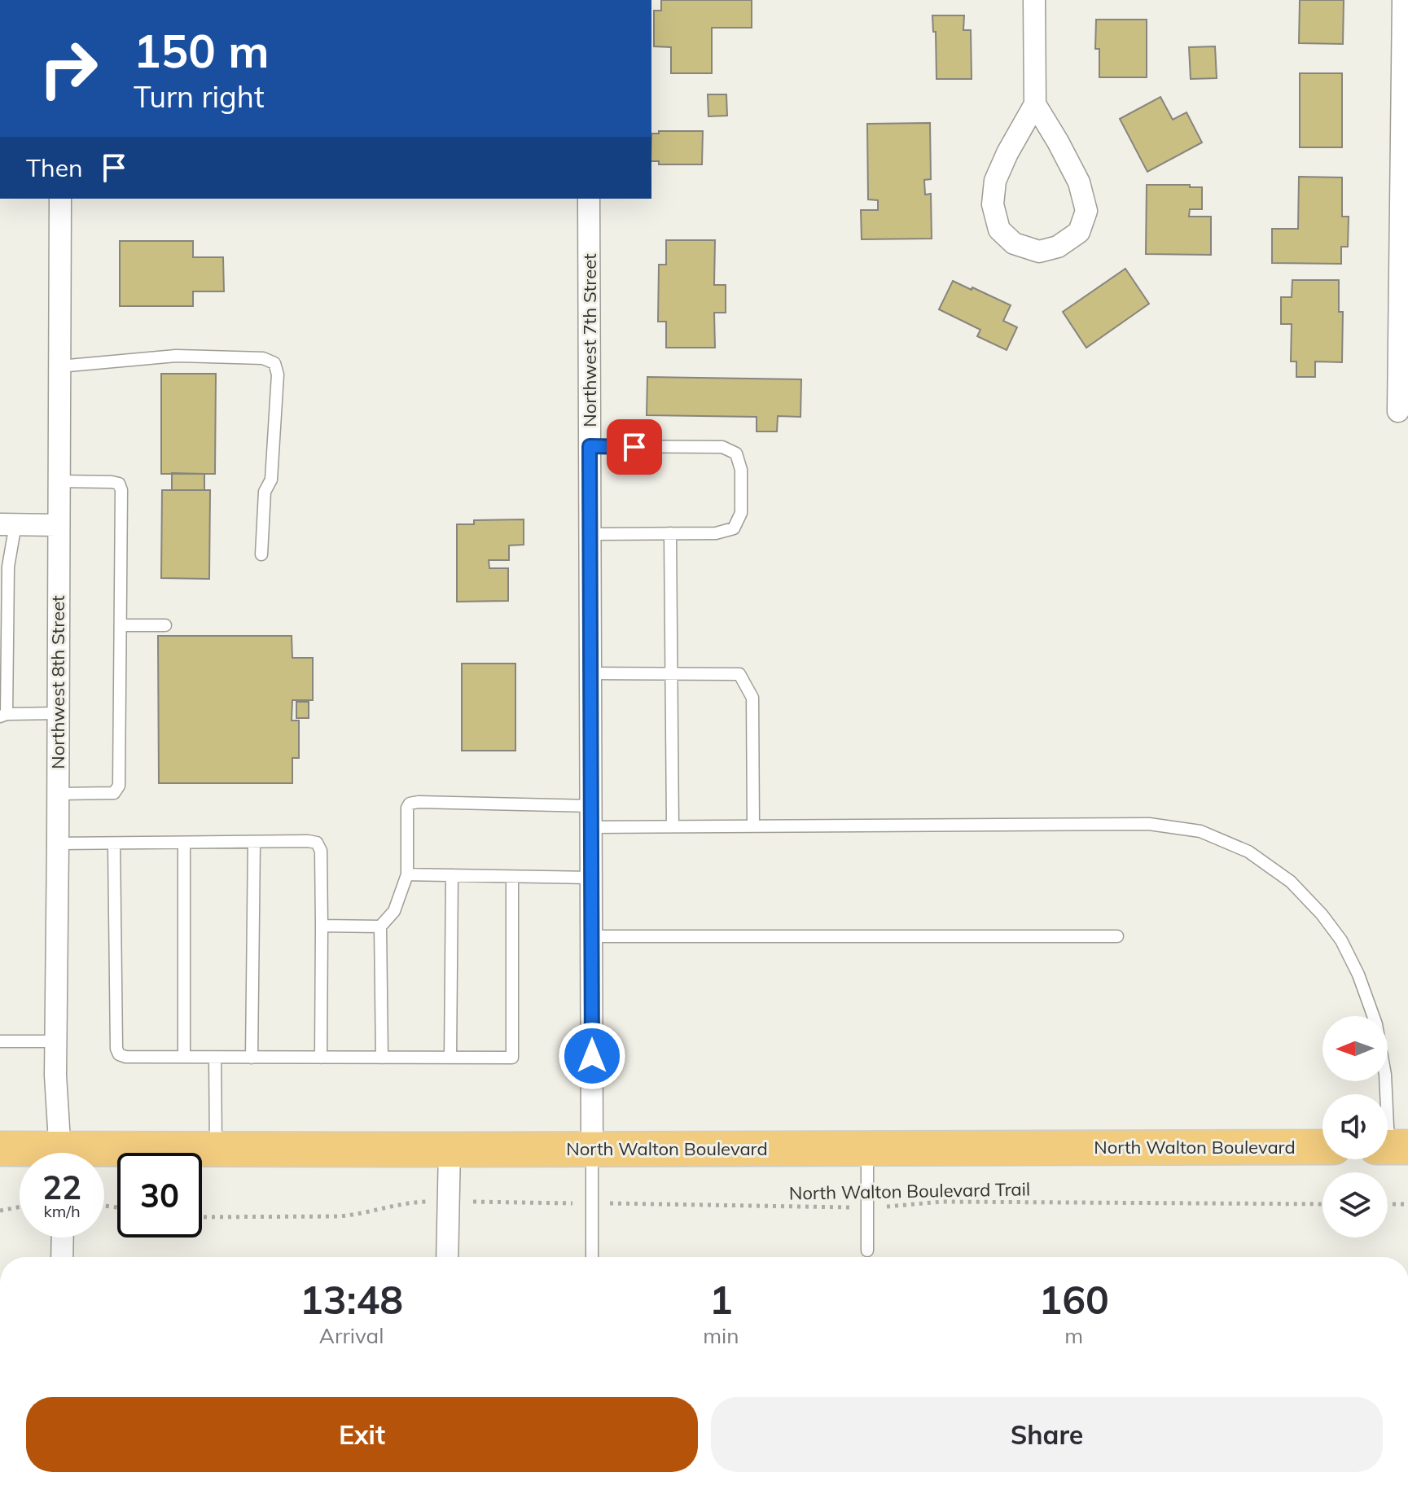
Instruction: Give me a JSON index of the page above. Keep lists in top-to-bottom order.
{
  "streets": {
    "main road": ["North Walton Boulevard"],
    "street": ["Northwest 7th Street", "Northwest 8th Street"],
    "path": ["North Walton Boulevard Trail"]
  },
  "crossings": [
    ["Northwest 7th Street", "North Walton Boulevard"]
  ],
  "north": "left",
  "page": {
    "turn": ["150 m", "Turn right"],
    "then": "Then",
    "speed": "22 km/h",
    "limit": "30",
    "eta": [
      "13:48",
      "Arrival",
      "1",
      "min",
      "160",
      "m"
    ],
    "buttons": ["Exit", "Share"]
  }
}
